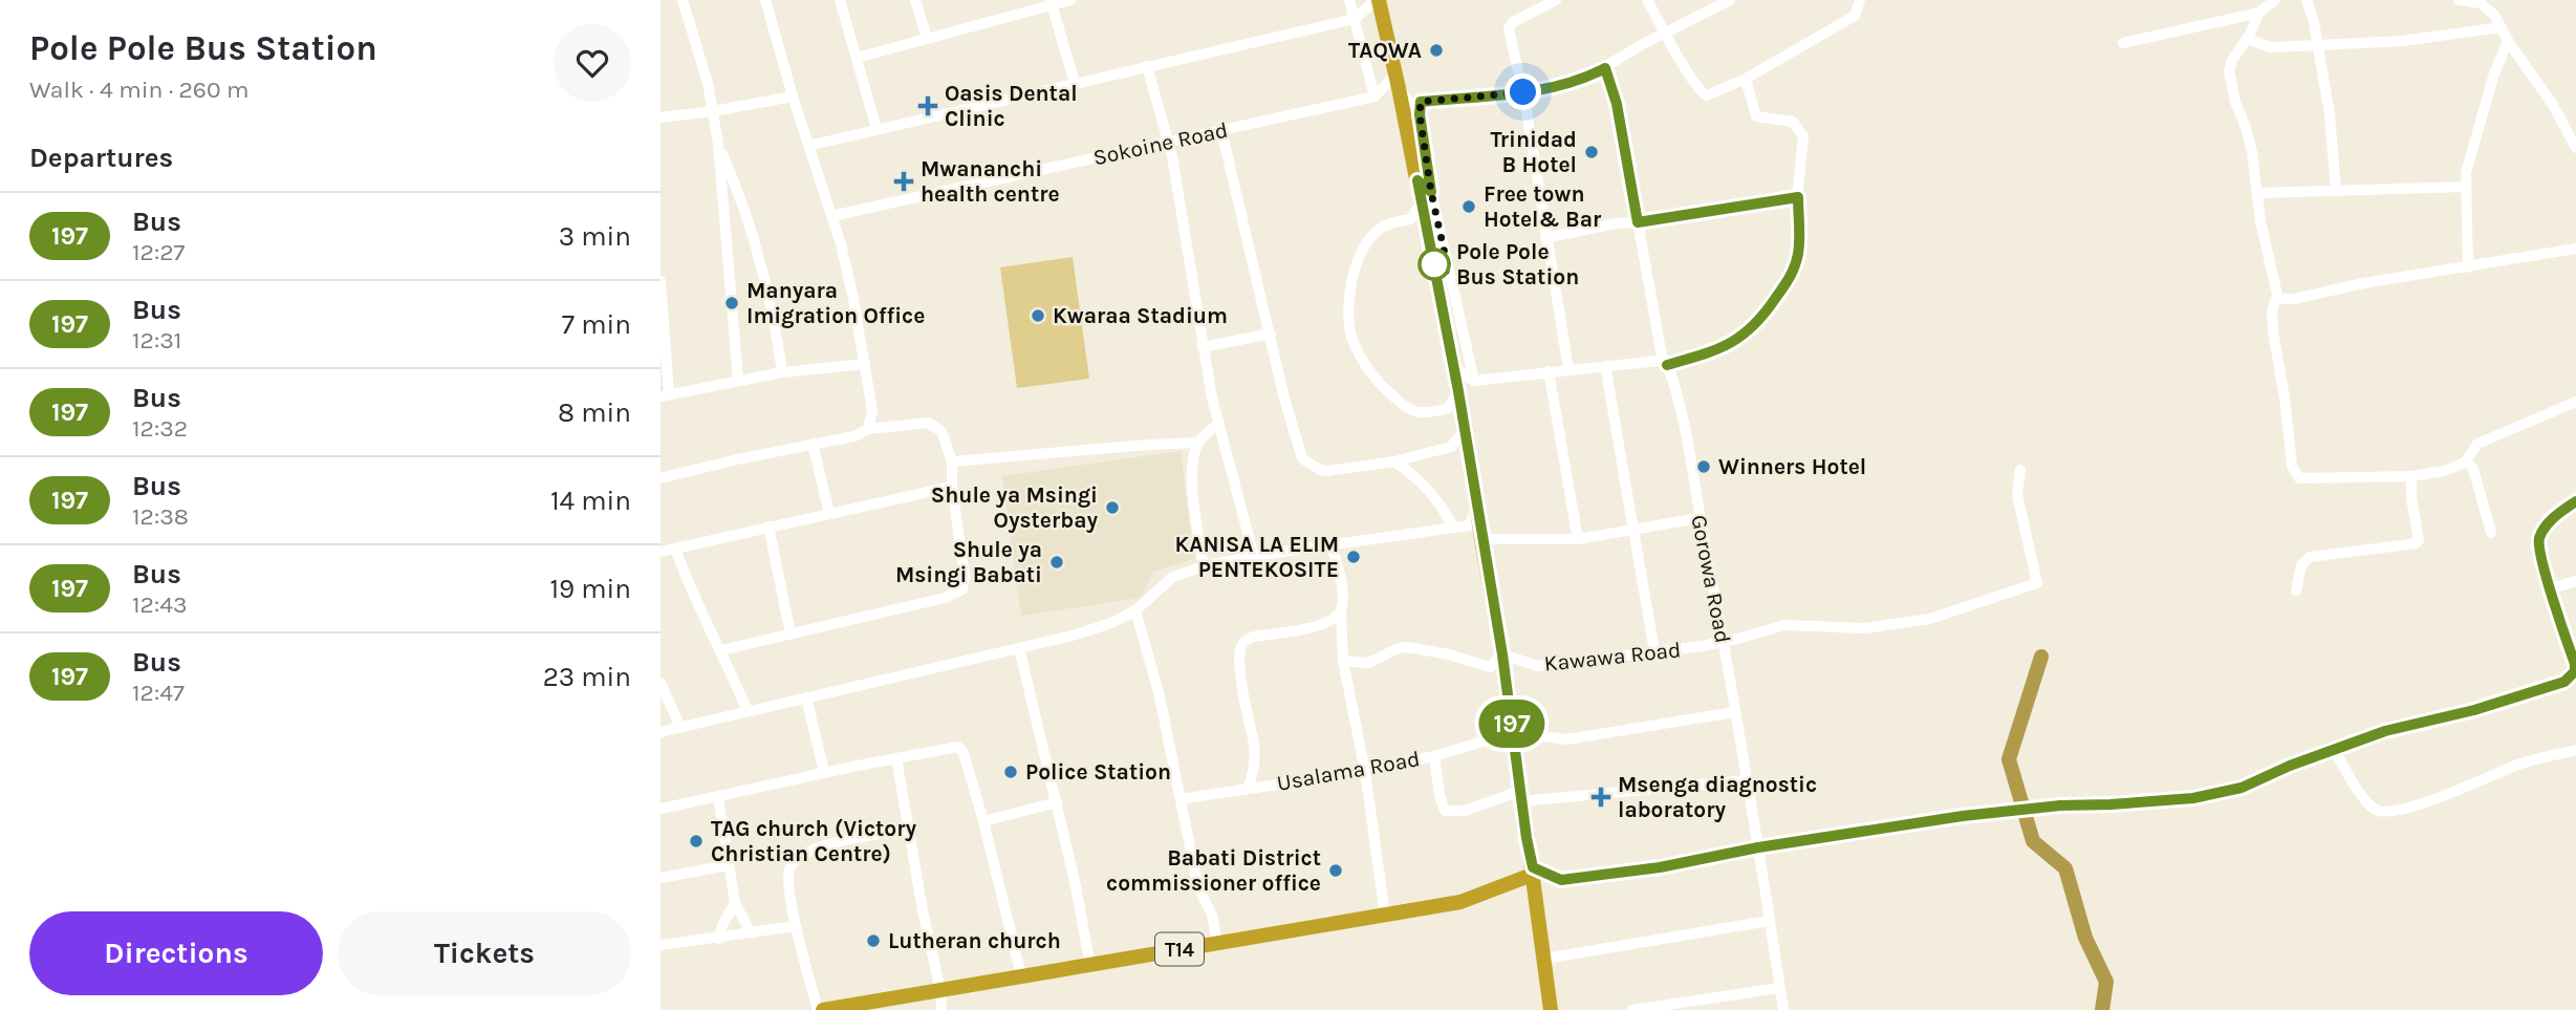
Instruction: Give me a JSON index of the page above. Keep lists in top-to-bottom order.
{
  "streets": {
    "highway": ["T14"],
    "street": [
      "Sokoine Road",
      "Gorowa Road",
      "Kawawa Road",
      "Usalama Road"
    ]
  },
  "crossings": [
    ["Gorowa Road", "Kawawa Road"]
  ],
  "places": {
    "other": [
      "TAQWA",
      "Trinidad B Hotel",
      "Free town Hotel& Bar",
      "Pole Pole Bus Station",
      "Manyara Imigration Office",
      "Kwaraa Stadium",
      "Winners Hotel",
      "Shule ya Msingi Oysterbay",
      "KANISA LA ELIM PENTEKOSITE",
      "Shule ya Msingi Babati",
      "Police Station",
      "TAG church (Victory Christian Centre)",
      "Babati District commissioner office",
      "Lutheran church"
    ],
    "health": ["Oasis Dental Clinic", "Mwananchi health centre", "Msenga diagnostic laboratory"]
  },
  "lines": ["bus line 197"],
  "page": {
    "heading": [
      ["Pole Pole Bus Station", "Walk · 4 min · 260 m"],
      "Departures"
    ],
    "on_map": "197",
    "list": [
      {
        "mark": "197",
        "name": "Bus",
        "note": "12:27",
        "value": "3 min"
      },
      {
        "mark": "197",
        "name": "Bus",
        "note": "12:31",
        "value": "7 min"
      },
      {
        "mark": "197",
        "name": "Bus",
        "note": "12:32",
        "value": "8 min"
      },
      {
        "mark": "197",
        "name": "Bus",
        "note": "12:38",
        "value": "14 min"
      },
      {
        "mark": "197",
        "name": "Bus",
        "note": "12:43",
        "value": "19 min"
      },
      {
        "mark": "197",
        "name": "Bus",
        "note": "12:47",
        "value": "23 min"
      }
    ],
    "buttons": ["Directions", "Tickets"]
  }
}
